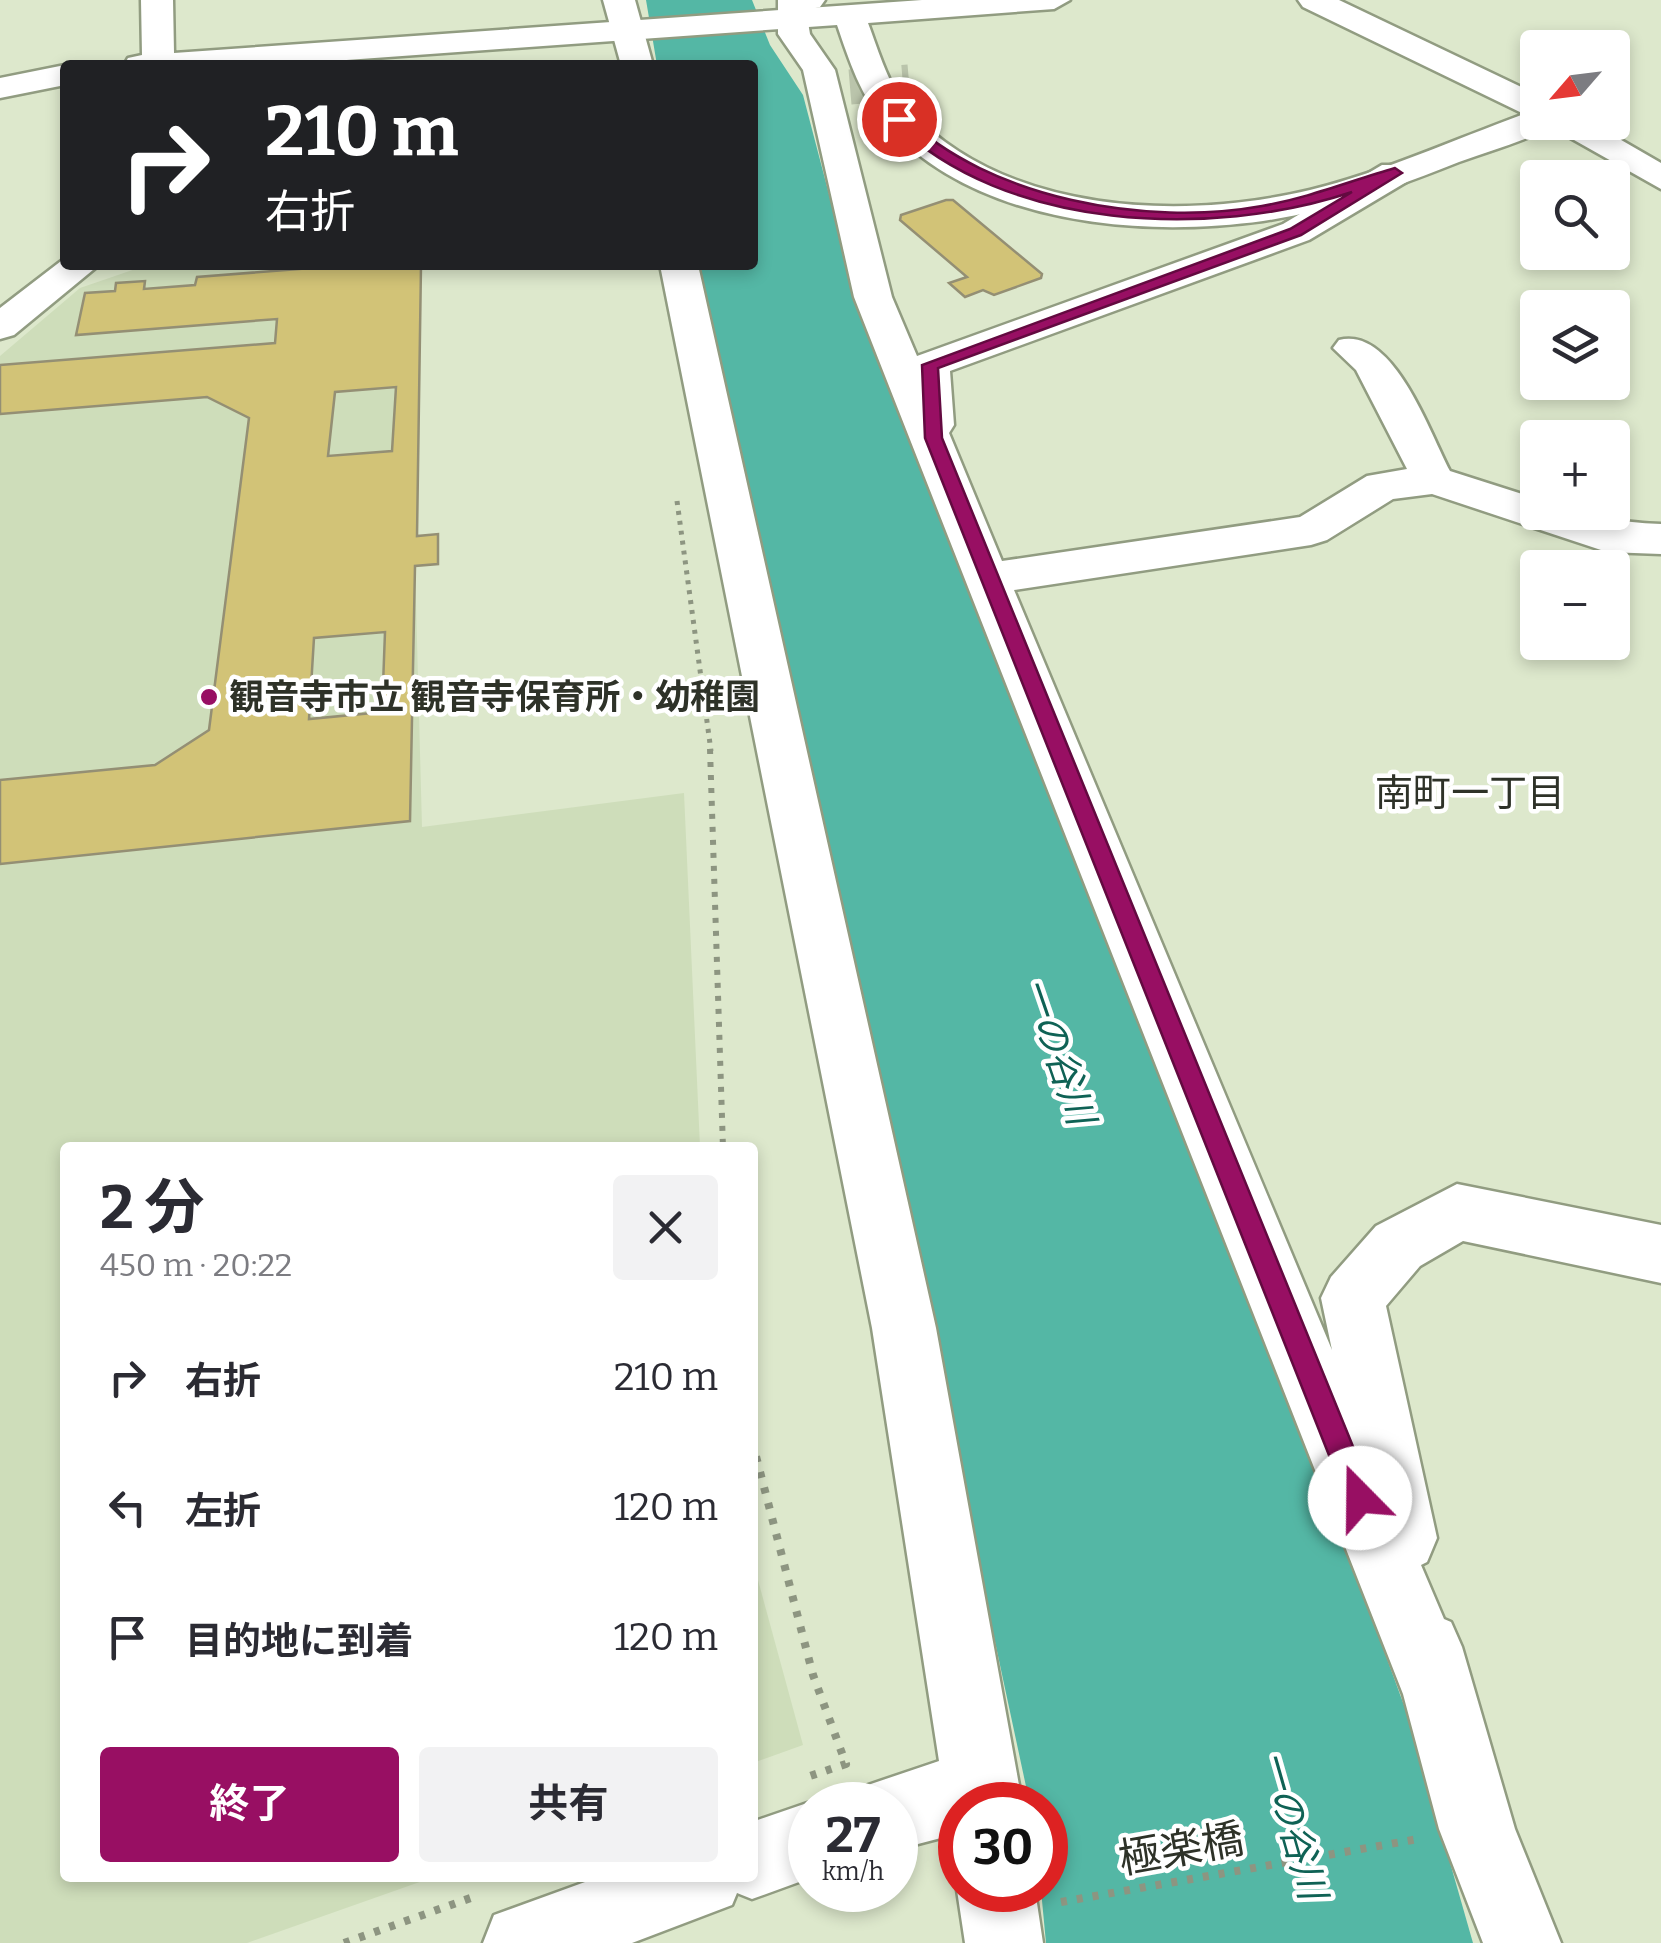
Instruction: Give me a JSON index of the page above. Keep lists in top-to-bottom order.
{
  "streets": {
    "path": ["極楽橋"]
  },
  "districts": ["南町一丁目"],
  "water": ["一の谷川"],
  "places": ["観音寺市立 観音寺保育所・幼稚園"],
  "north": "bottom left",
  "page": {
    "map_buttons": ["+", "−"],
    "turn": ["210 m", "右折"],
    "heading": ["2 分", "450 m · 20:22"],
    "list": [
      {
        "name": "右折",
        "value": "210 m"
      },
      {
        "name": "左折",
        "value": "120 m"
      },
      {
        "name": "目的地に到着",
        "value": "120 m"
      }
    ],
    "buttons": ["終了", "共有"],
    "speed": "27 km/h",
    "limit": "30"
  }
}
